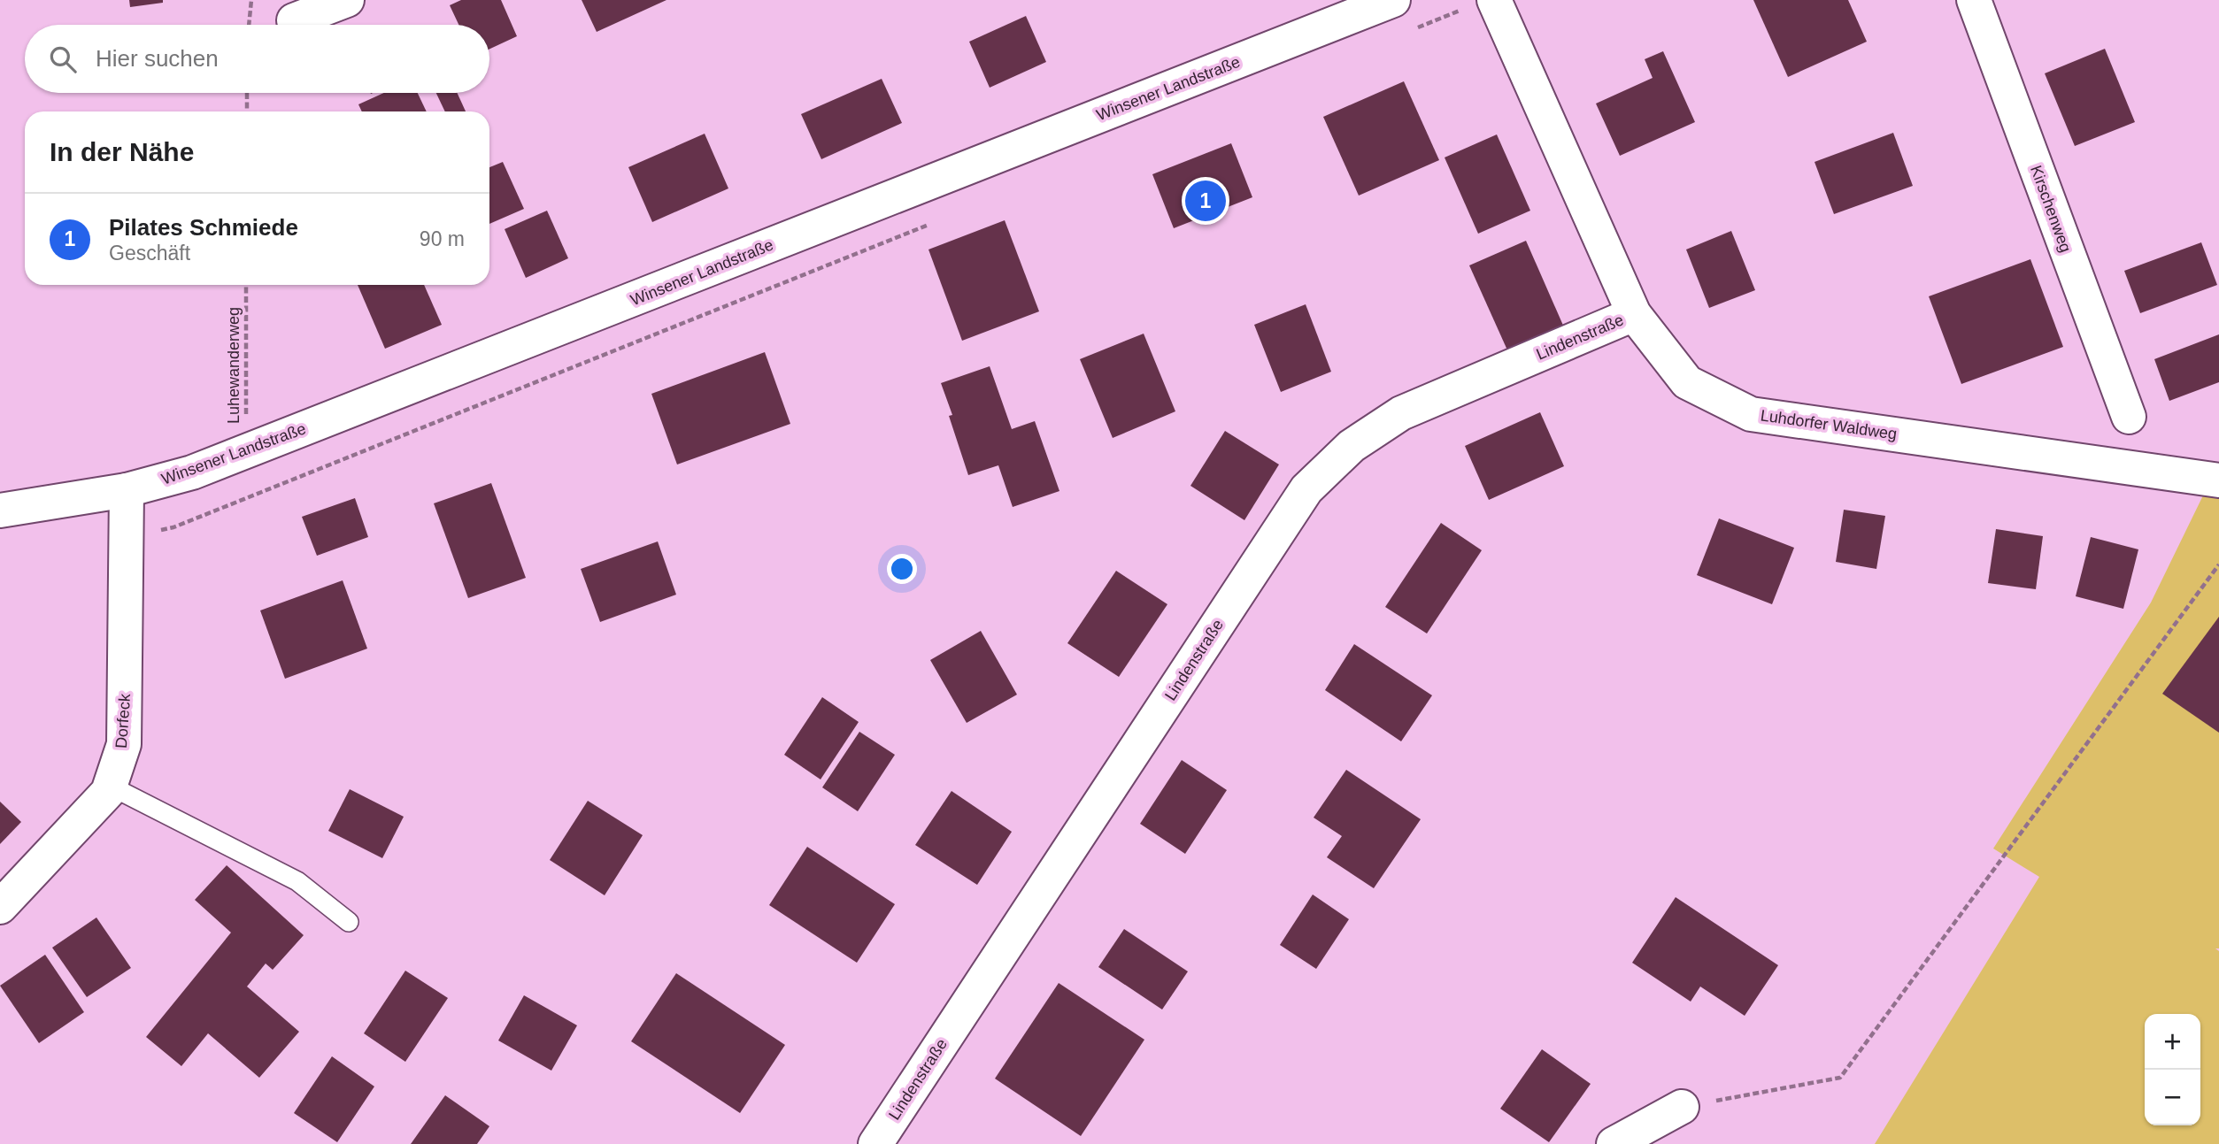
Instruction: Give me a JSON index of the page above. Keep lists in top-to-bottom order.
{
  "streets": {
    "street": [
      "Winsener Landstraße",
      "Kirschenweg",
      "Lindenstraße",
      "Luhdorfer Waldweg",
      "Dorfeck"
    ],
    "path": ["Luhewanderweg"]
  },
  "crossings": [
    ["Winsener Landstraße", "Luhewanderweg"],
    ["Winsener Landstraße", "Dorfeck"],
    ["Lindenstraße", "Luhdorfer Waldweg"]
  ],
  "page": {
    "search": "Hier suchen",
    "heading": "In der Nähe",
    "pins": "1",
    "list": [
      {
        "mark": "1",
        "name": "Pilates Schmiede",
        "note": "Geschäft",
        "value": "90 m"
      }
    ],
    "map_buttons": ["+", "−"]
  }
}
